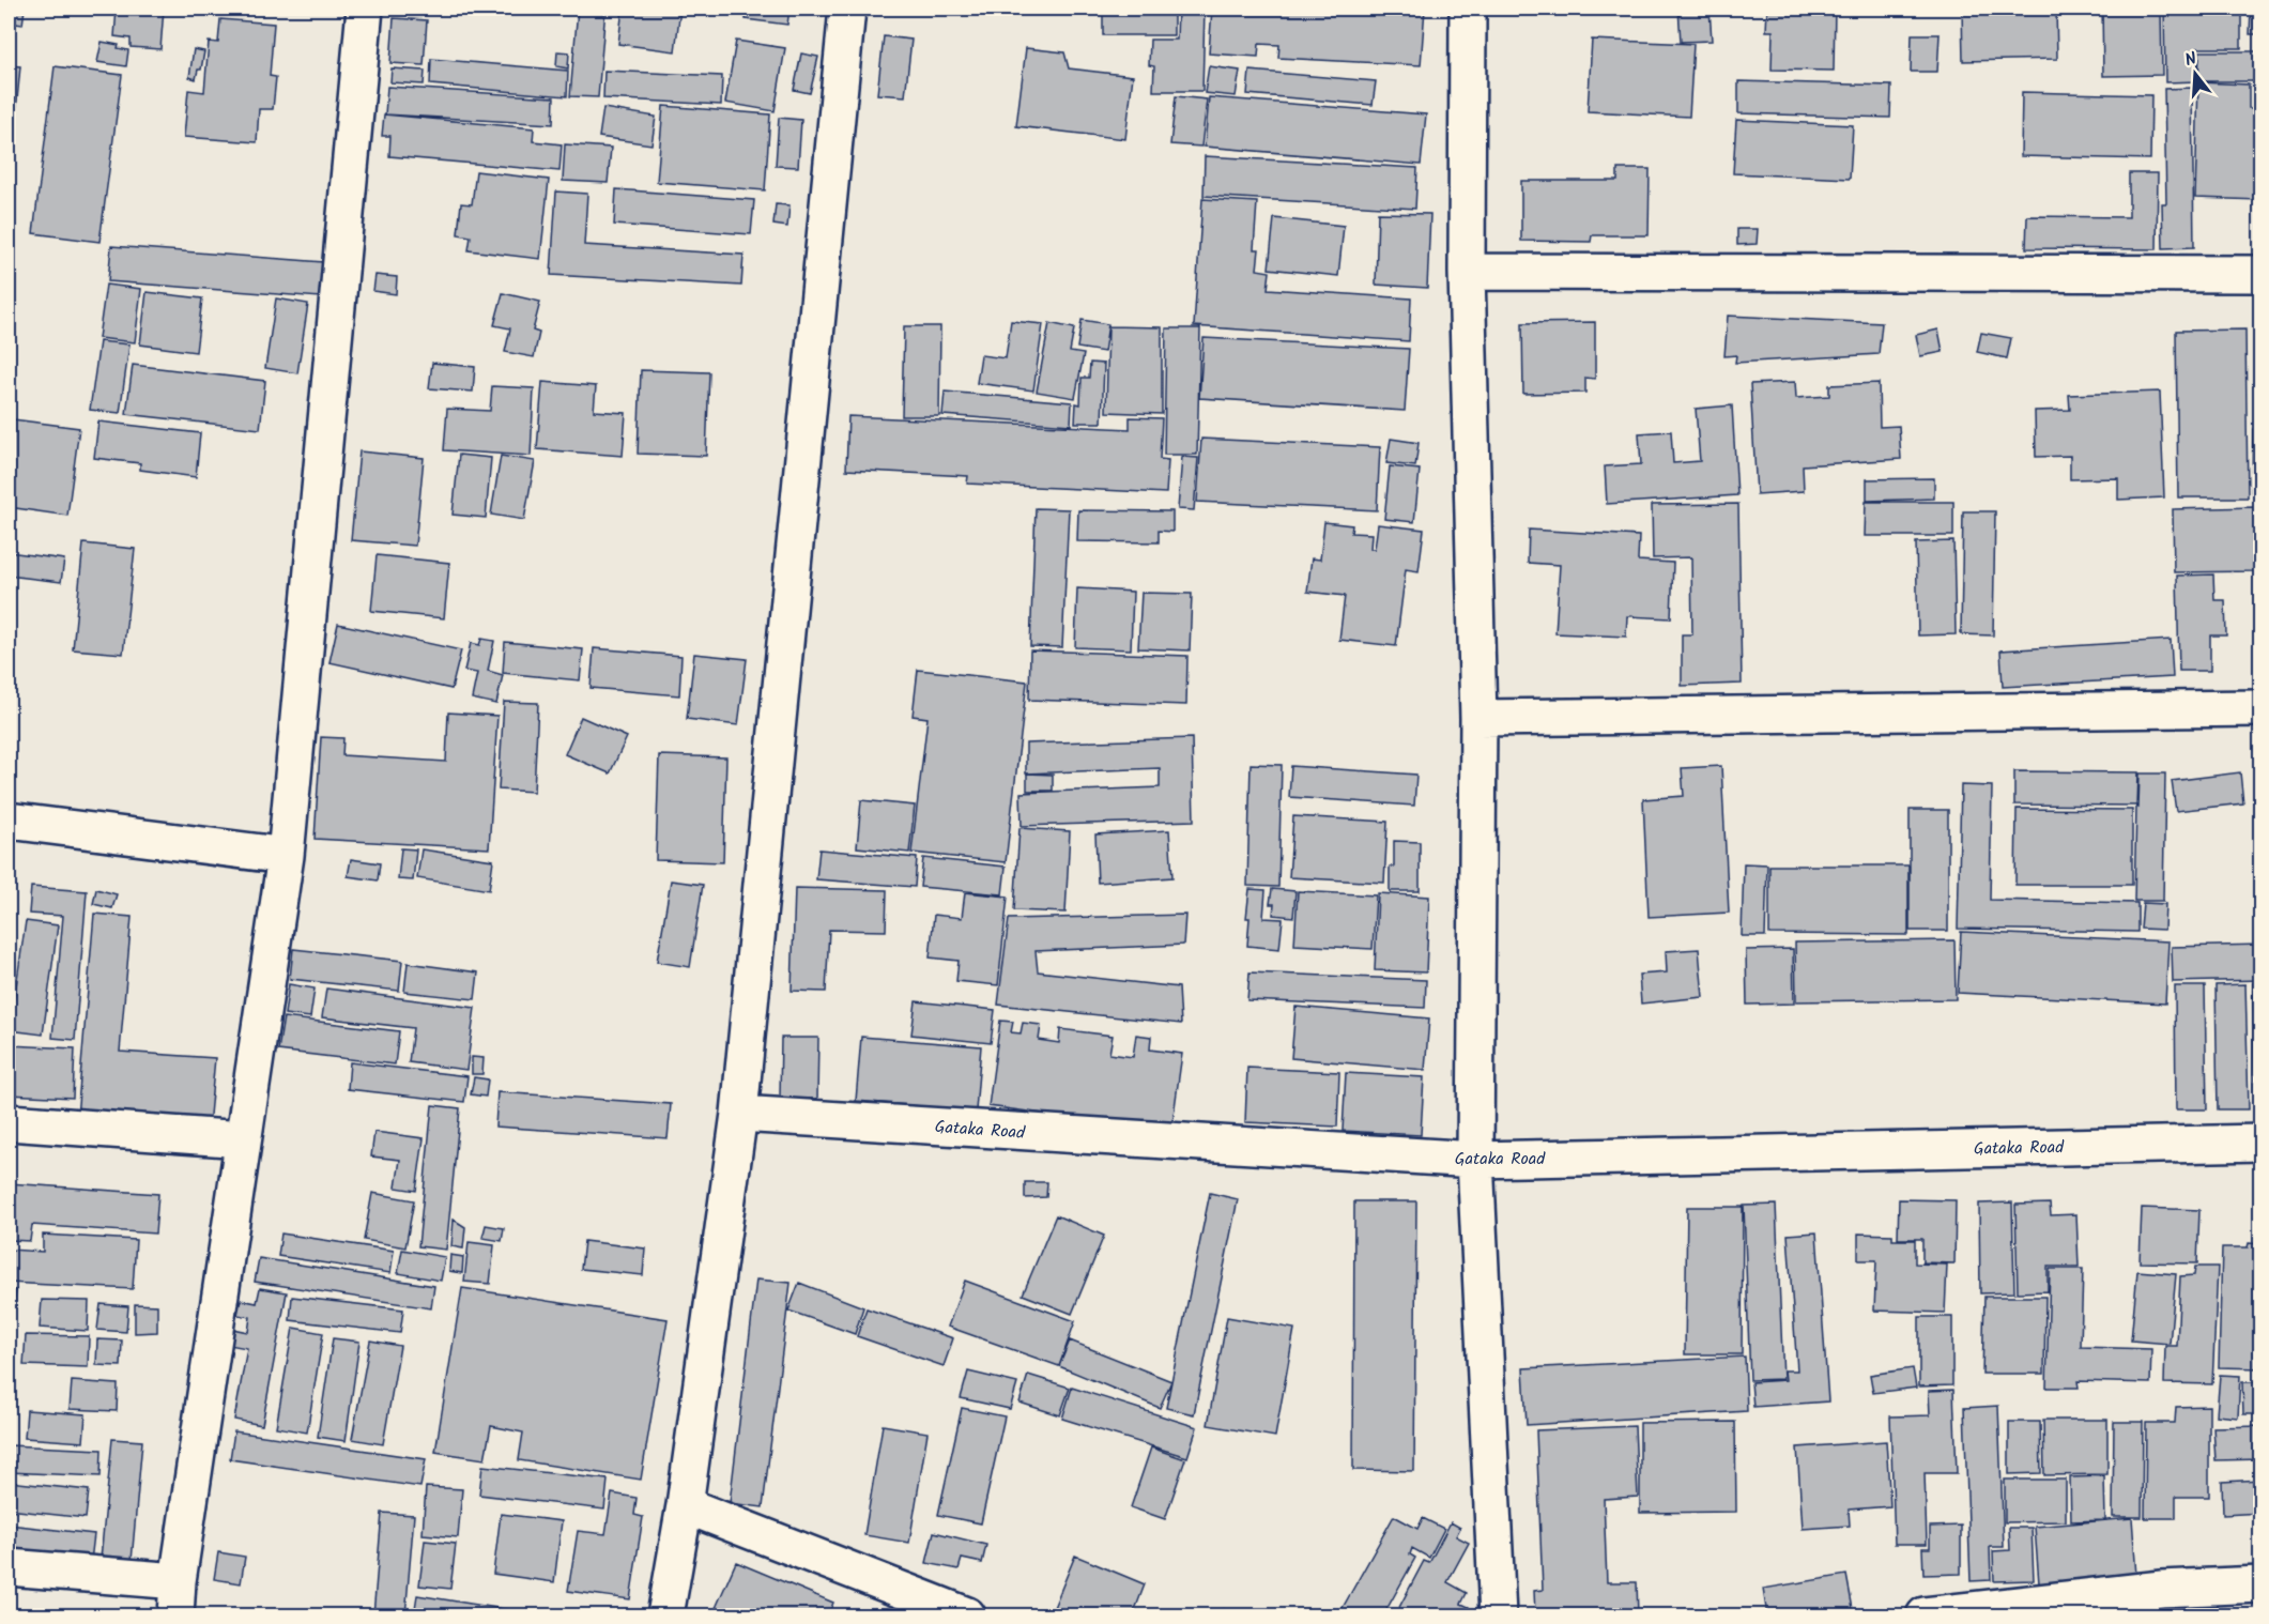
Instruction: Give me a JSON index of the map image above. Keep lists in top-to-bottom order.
{
  "streets": {
    "street": ["Gataka Road"]
  },
  "north": "top"
}
